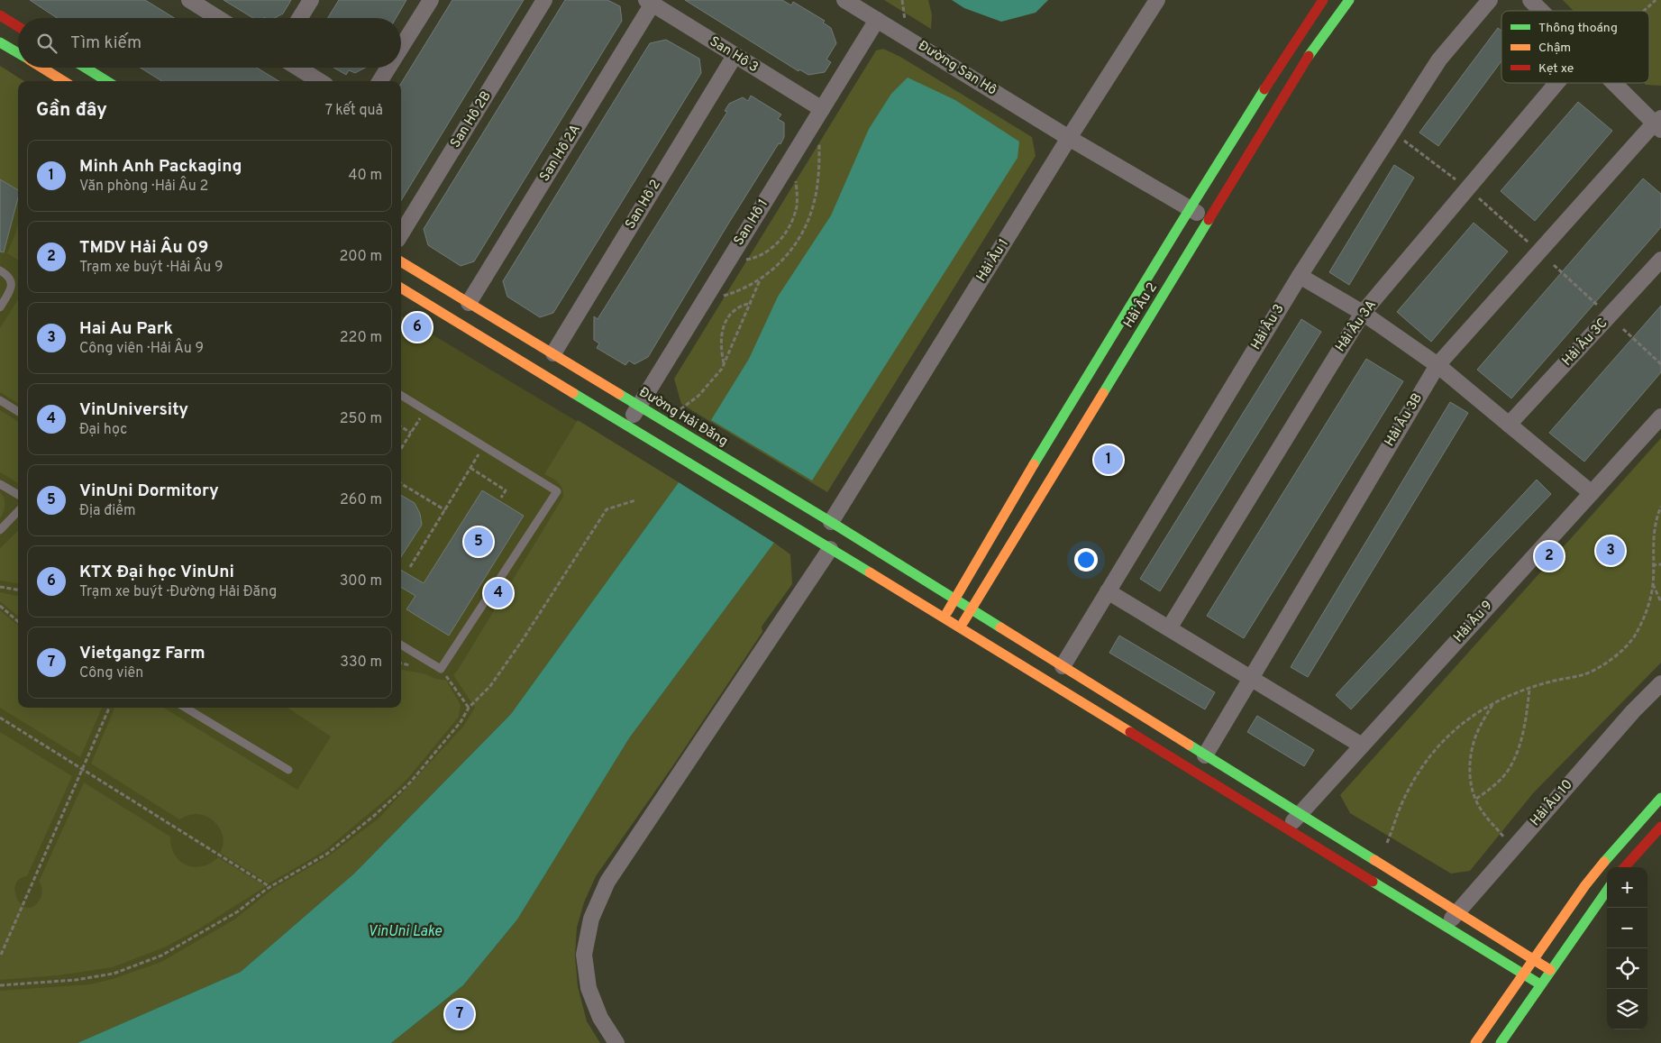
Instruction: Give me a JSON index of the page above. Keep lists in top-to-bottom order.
{
  "streets": {
    "street": [
      "San Hô 3",
      "Đường San Hô",
      "San Hô 2B",
      "San Hô 2A",
      "San Hô 2",
      "San Hô 1",
      "Hải Âu 1",
      "Hải Âu 2",
      "Hải Âu 3A",
      "Hải Âu 3",
      "Hải Âu 3C",
      "Đường Hải Đăng",
      "Hải Âu 3B",
      "Hải Âu 9",
      "Hải Âu 10"
    ]
  },
  "crossings": [
    ["San Hô 3", "San Hô 2A"],
    ["San Hô 3", "San Hô 2"],
    ["San Hô 3", "San Hô 1"],
    ["Đường San Hô", "San Hô 1"],
    ["Đường San Hô", "Hải Âu 1"],
    ["Đường San Hô", "Hải Âu 2"],
    ["San Hô 2A", "Đường Hải Đăng"],
    ["San Hô 2", "Đường Hải Đăng"],
    ["San Hô 1", "Đường Hải Đăng"],
    ["Hải Âu 1", "Đường Hải Đăng"],
    ["Hải Âu 2", "Đường Hải Đăng"],
    ["Hải Âu 3", "Đường Hải Đăng"],
    ["Đường Hải Đăng", "Hải Âu 3B"],
    ["Đường Hải Đăng", "Hải Âu 9"],
    ["Đường Hải Đăng", "Hải Âu 10"]
  ],
  "water": ["VinUni Lake"],
  "legend": ["Thông thoáng", "Chậm", "Kẹt xe"],
  "page": {
    "search": "Tìm kiếm",
    "heading": ["Gần đây", "7 kết quả"],
    "list": [
      {
        "mark": "1",
        "name": "Minh Anh Packaging",
        "note": "Văn phòng · Hải Âu 2",
        "value": "40 m"
      },
      {
        "mark": "2",
        "name": "TMDV Hải Âu 09",
        "note": "Trạm xe buýt · Hải Âu 9",
        "value": "200 m"
      },
      {
        "mark": "3",
        "name": "Hai Au Park",
        "note": "Công viên · Hải Âu 9",
        "value": "220 m"
      },
      {
        "mark": "4",
        "name": "VinUniversity",
        "note": "Đại học",
        "value": "250 m"
      },
      {
        "mark": "5",
        "name": "VinUni Dormitory",
        "note": "Địa điểm",
        "value": "260 m"
      },
      {
        "mark": "6",
        "name": "KTX Đại học VinUni",
        "note": "Trạm xe buýt · Đường Hải Đăng",
        "value": "300 m"
      },
      {
        "mark": "7",
        "name": "Vietgangz Farm",
        "note": "Công viên",
        "value": "330 m"
      }
    ],
    "pins": [
      "6",
      "1",
      "5",
      "3",
      "2",
      "4",
      "7"
    ],
    "map_buttons": ["+", "−"]
  }
}
